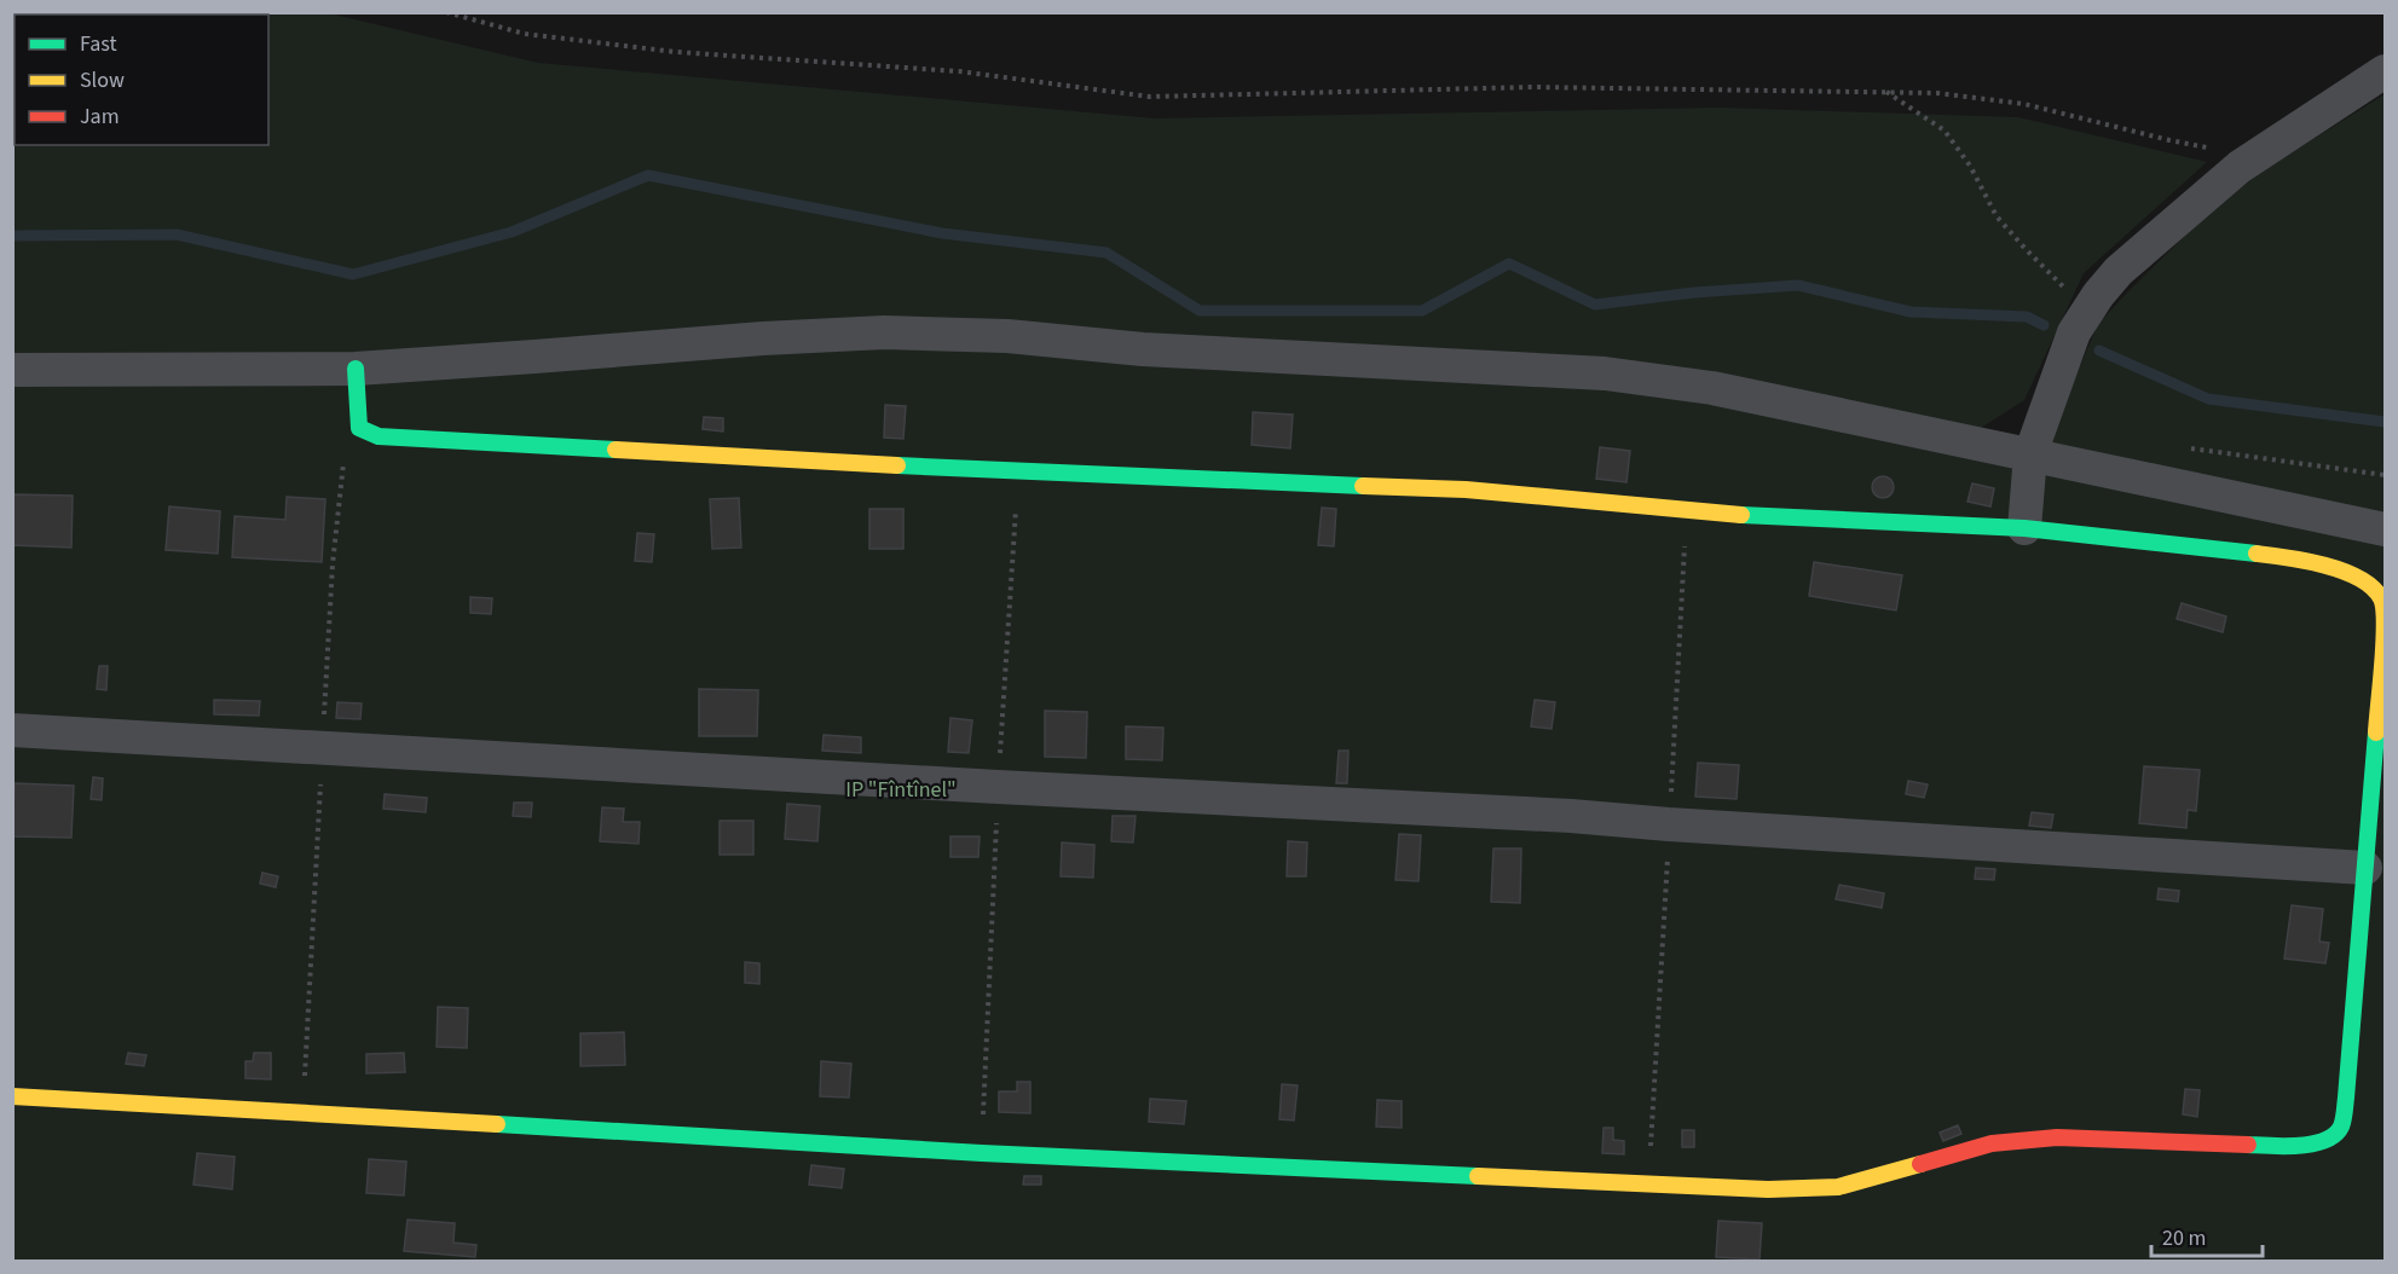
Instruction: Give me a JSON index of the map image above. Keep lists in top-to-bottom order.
{
  "parks": ["IP \"Fîntînel\""],
  "legend": ["Fast", "Slow", "Jam"],
  "scale_bar": "20 m"
}
